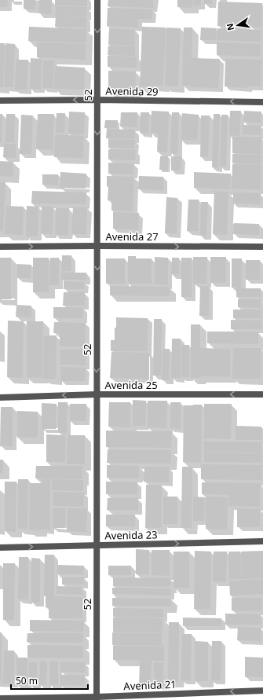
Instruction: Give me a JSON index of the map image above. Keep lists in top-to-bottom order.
{
  "streets": {
    "street": [
      "Avenida 29",
      "52",
      "Avenida 27",
      "Avenida 25",
      "Avenida 23",
      "Avenida 21"
    ]
  },
  "crossings": [
    ["Avenida 29", "52"],
    ["52", "Avenida 27"],
    ["52", "Avenida 25"],
    ["52", "Avenida 23"],
    ["52", "Avenida 21"]
  ],
  "one_way": [
    "Avenida 29",
    "52",
    "Avenida 27",
    "Avenida 25",
    "Avenida 23",
    "Avenida 21"
  ],
  "scale_bar": "50 m",
  "north": "left"
}
